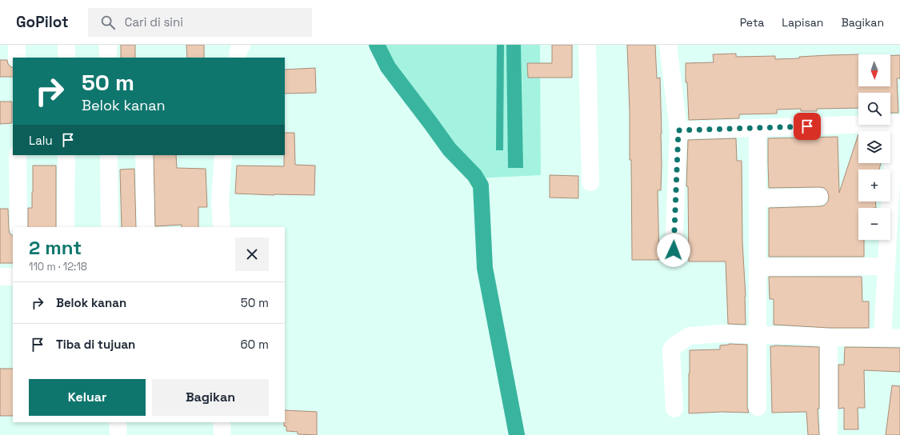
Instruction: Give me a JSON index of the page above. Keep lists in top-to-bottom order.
{
  "north": "bottom",
  "page": {
    "header": "GoPilot",
    "search": "Cari di sini",
    "nav": ["Peta", "Lapisan", "Bagikan"],
    "map_buttons": ["+", "−"],
    "turn": ["50 m", "Belok kanan"],
    "then": "Lalu",
    "heading": ["2 mnt", "110 m · 12:18"],
    "list": [
      {
        "name": "Belok kanan",
        "value": "50 m"
      },
      {
        "name": "Tiba di tujuan",
        "value": "60 m"
      }
    ],
    "buttons": ["Keluar", "Bagikan"]
  }
}
